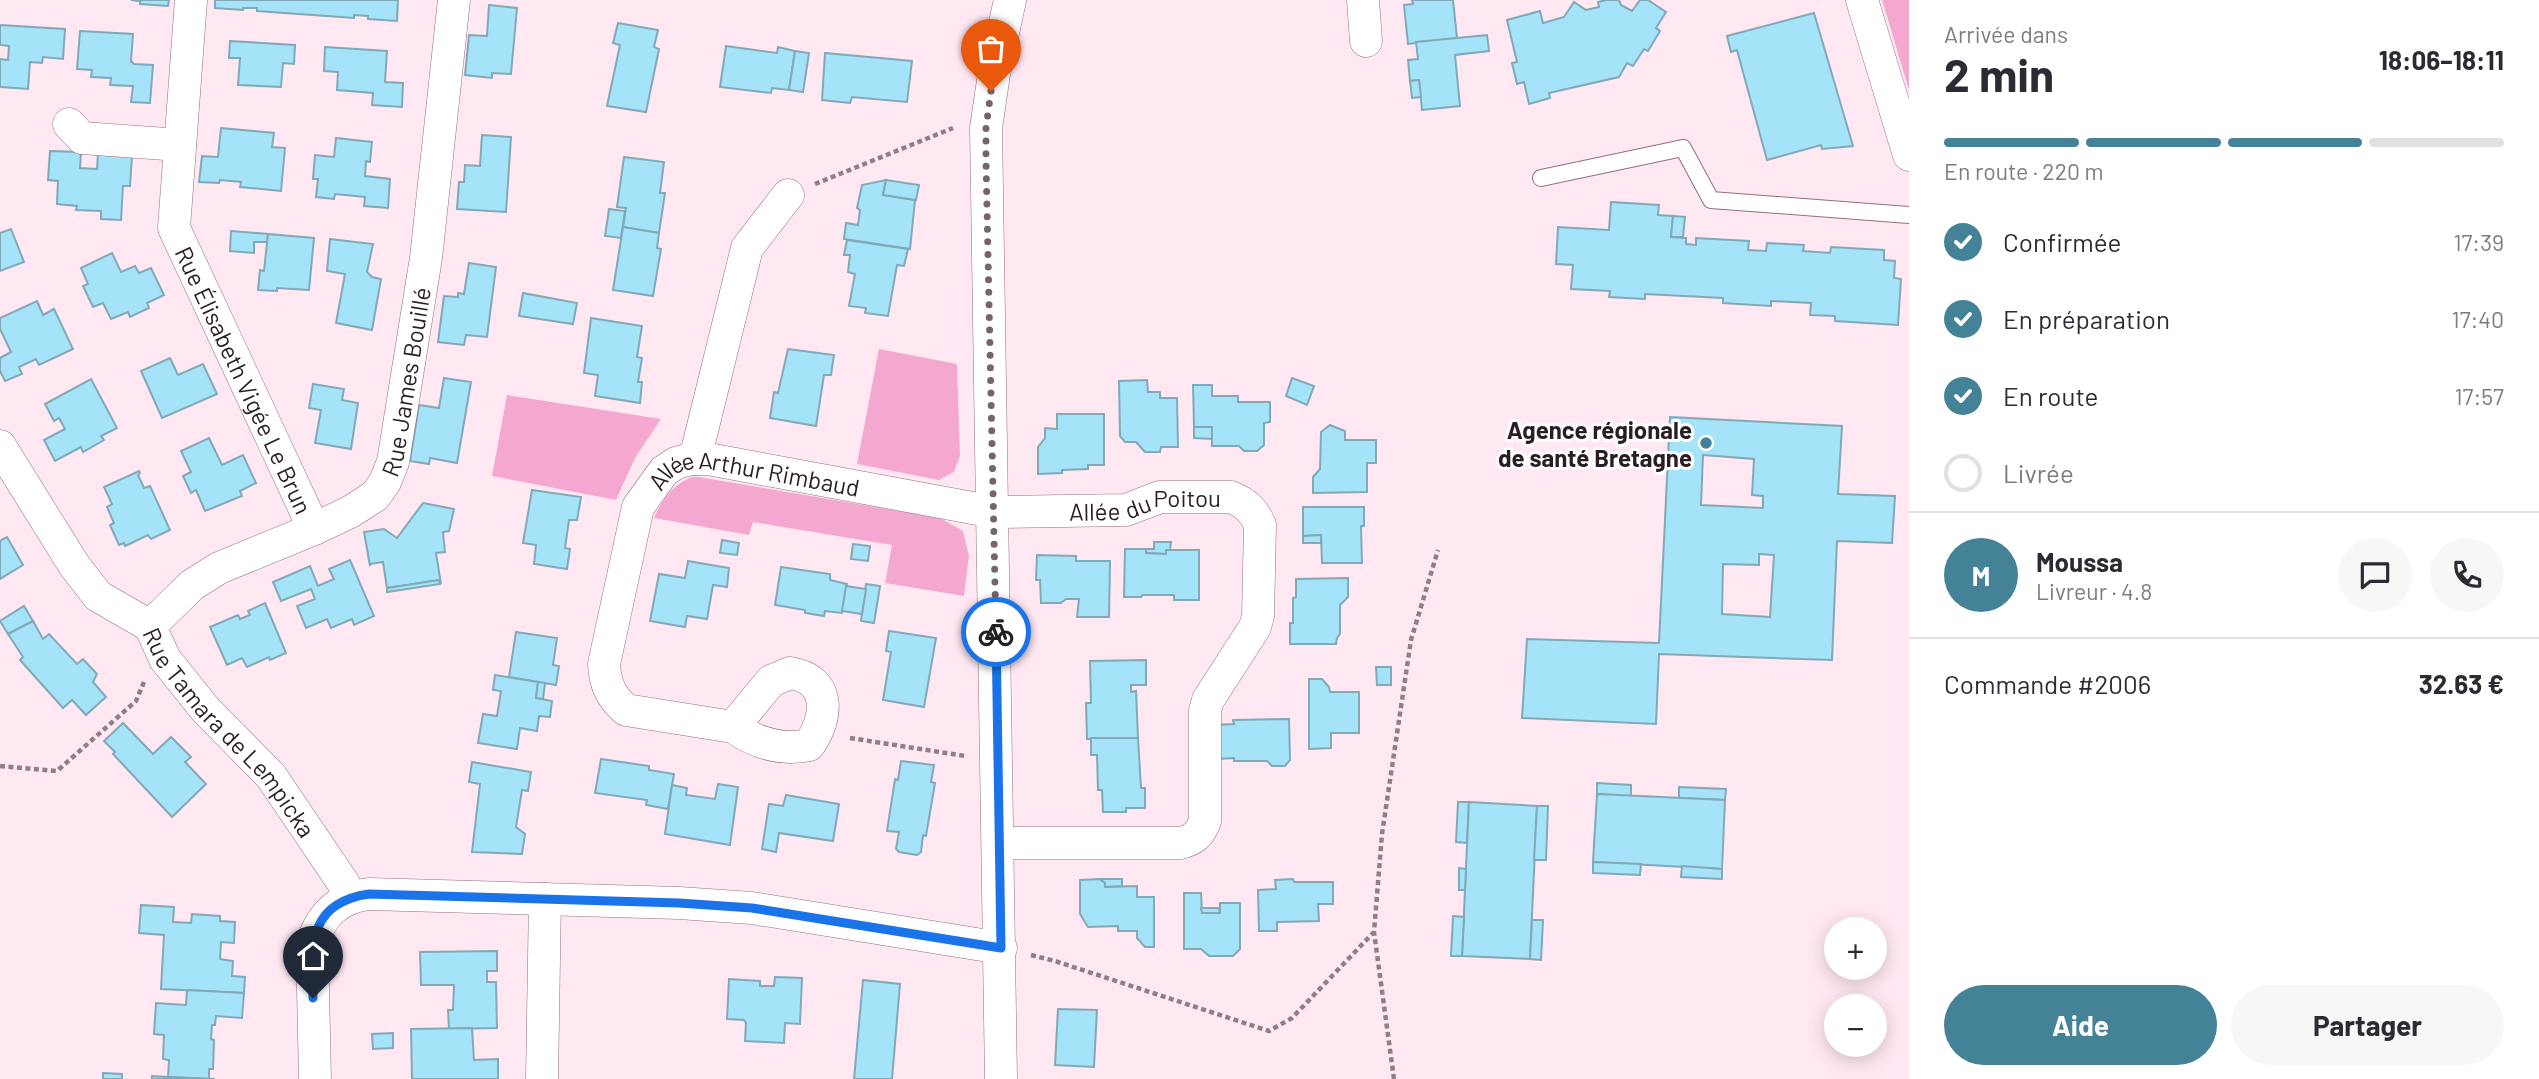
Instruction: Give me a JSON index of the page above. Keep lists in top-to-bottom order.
{
  "streets": {
    "street": [
      "Rue Élisabeth Vigée Le Brun",
      "Rue James Bouillé",
      "Allée Arthur Rimbaud",
      "Allée du Poitou",
      "Rue Tamara de Lempicka"
    ]
  },
  "crossings": [
    ["Rue Élisabeth Vigée Le Brun", "Rue James Bouillé"],
    ["Rue James Bouillé", "Rue Tamara de Lempicka"],
    ["Allée Arthur Rimbaud", "Allée du Poitou"]
  ],
  "places": ["Agence régionale de santé Bretagne"],
  "page": {
    "heading": ["2 min", "Arrivée dans", "18:06–18:11"],
    "panel": [
      "Moussa",
      "Livreur · 4.8",
      "Commande #2006",
      "32.63 €"
    ],
    "bar": "En route · 220 m",
    "list": [
      ["Confirmée", "17:39"],
      ["En préparation", "17:40"],
      ["En route", "17:57"],
      "Livrée"
    ],
    "round": "M",
    "map_buttons": ["+", "−"],
    "buttons": ["Aide", "Partager"]
  }
}
